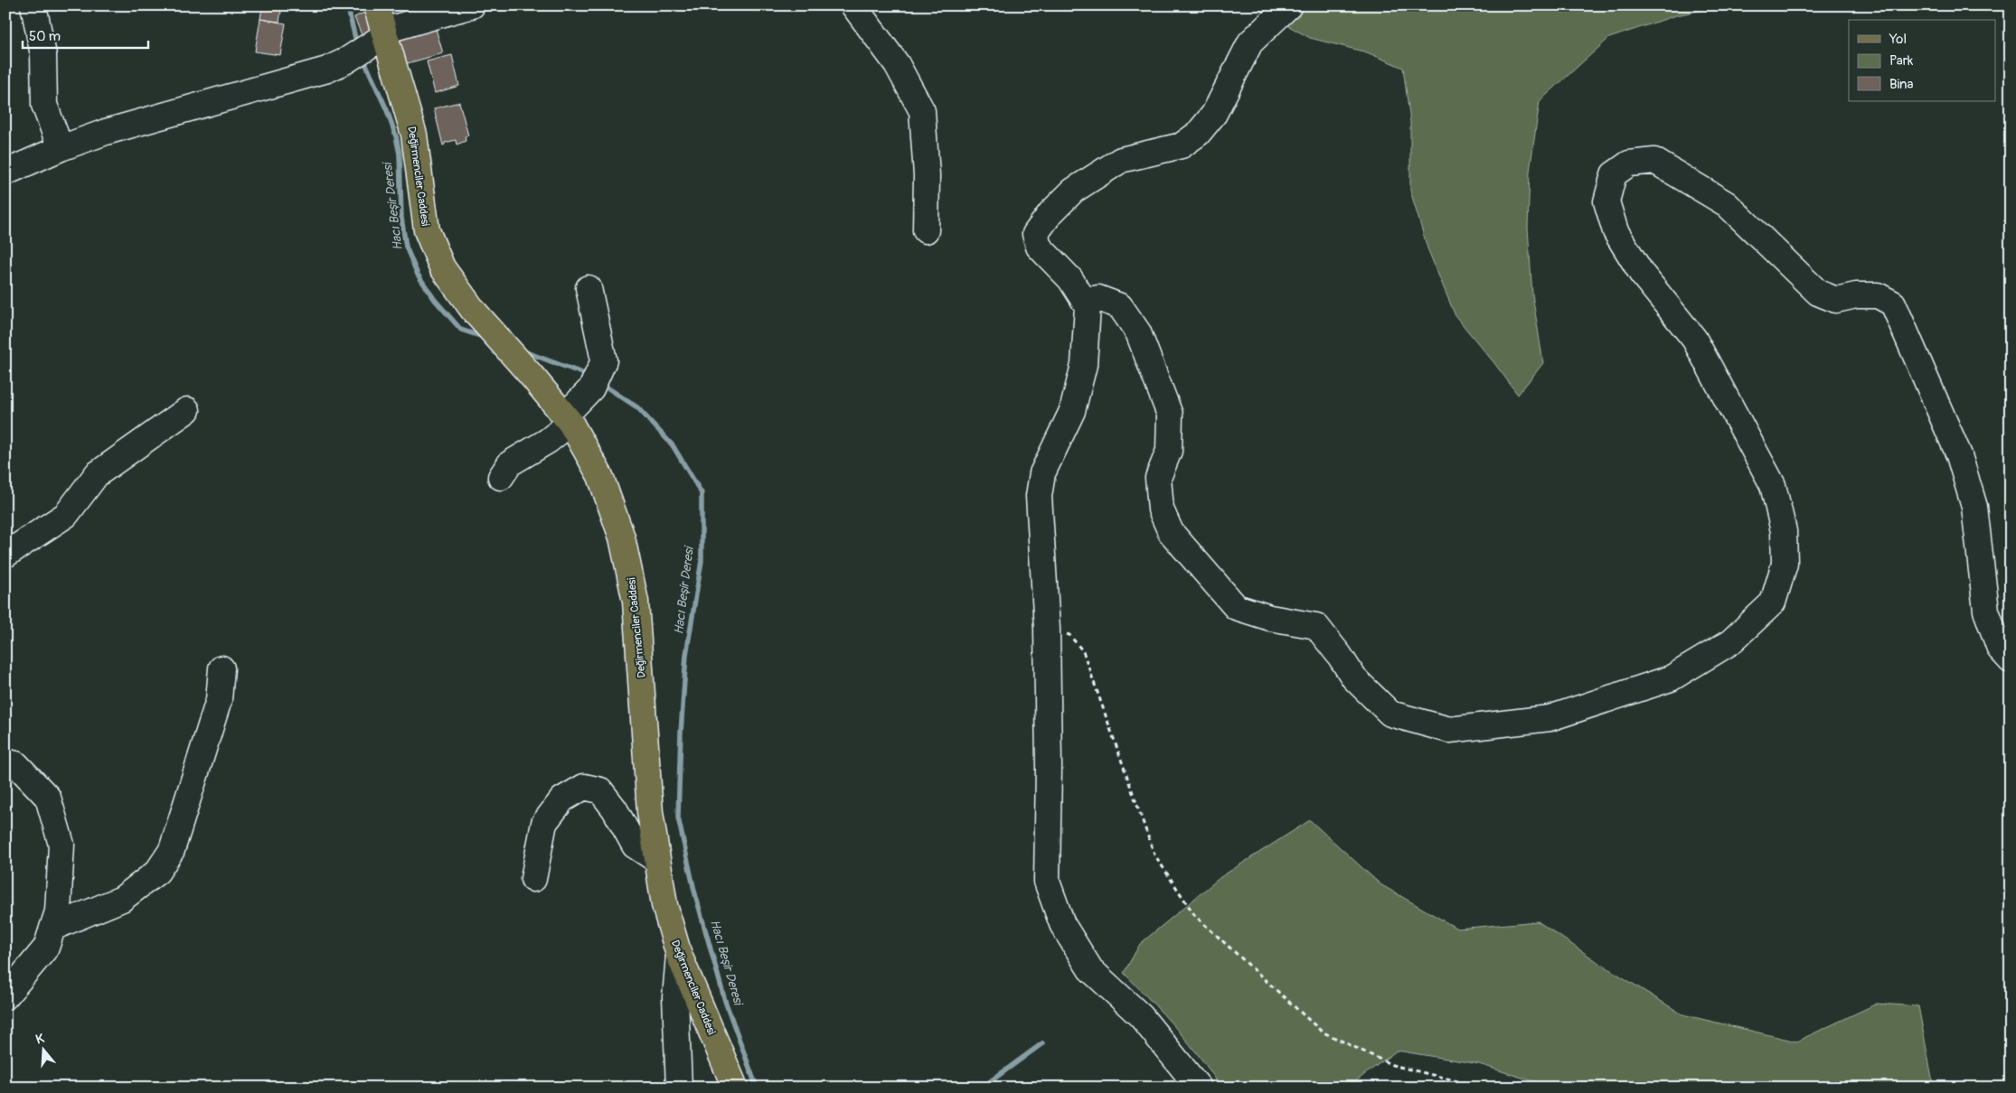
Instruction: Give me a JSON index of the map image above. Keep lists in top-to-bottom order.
{
  "streets": {
    "main road": ["Değirmenciler Caddesi"]
  },
  "water": ["Hacı Beşir Deresi"],
  "legend": ["Yol", "Park", "Bina"],
  "scale_bar": "50 m",
  "north": "top"
}
